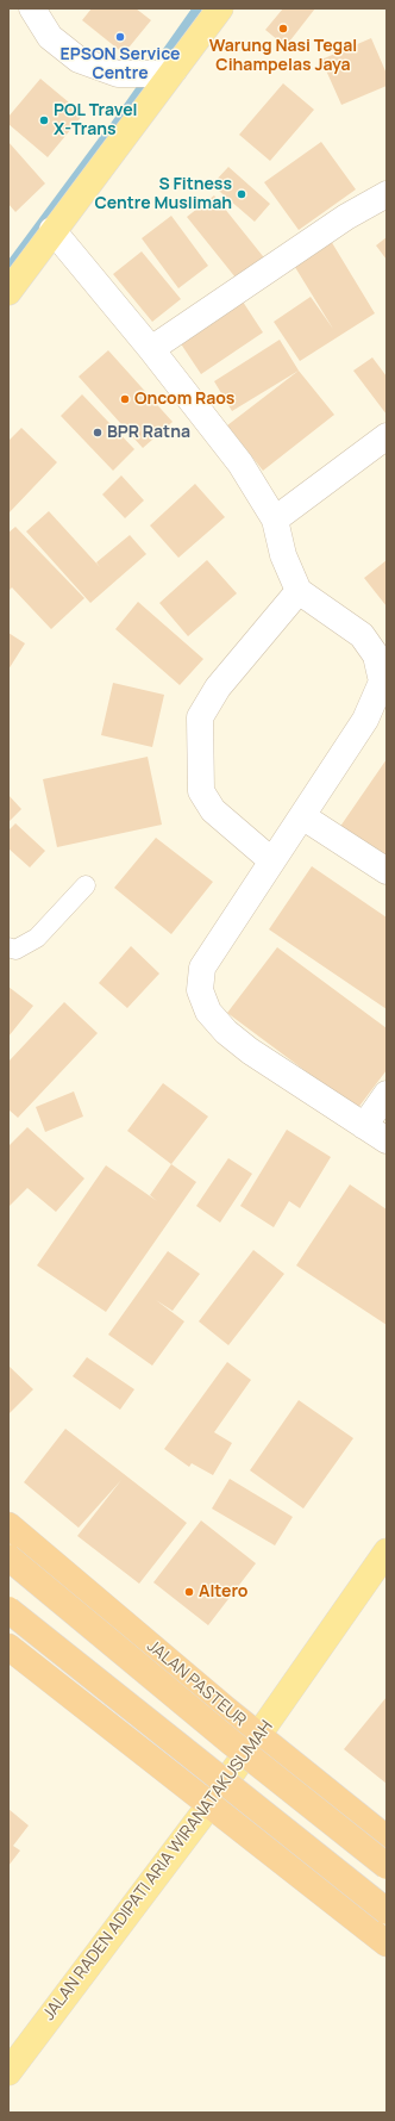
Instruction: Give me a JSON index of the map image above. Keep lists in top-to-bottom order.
{
  "streets": {
    "highway": ["JALAN PASTEUR"],
    "main road": ["JALAN RADEN ADIPATI ARIA WIRANATAKUSUMAH"]
  },
  "crossings": [
    ["JALAN PASTEUR", "JALAN RADEN ADIPATI ARIA WIRANATAKUSUMAH"]
  ],
  "places": [
    "Warung Nasi Tegal Cihampelas Jaya",
    "EPSON Service Centre",
    "POL Travel X-Trans",
    "S Fitness Centre Muslimah",
    "Oncom Raos",
    "BPR Ratna",
    "Altero"
  ]
}
